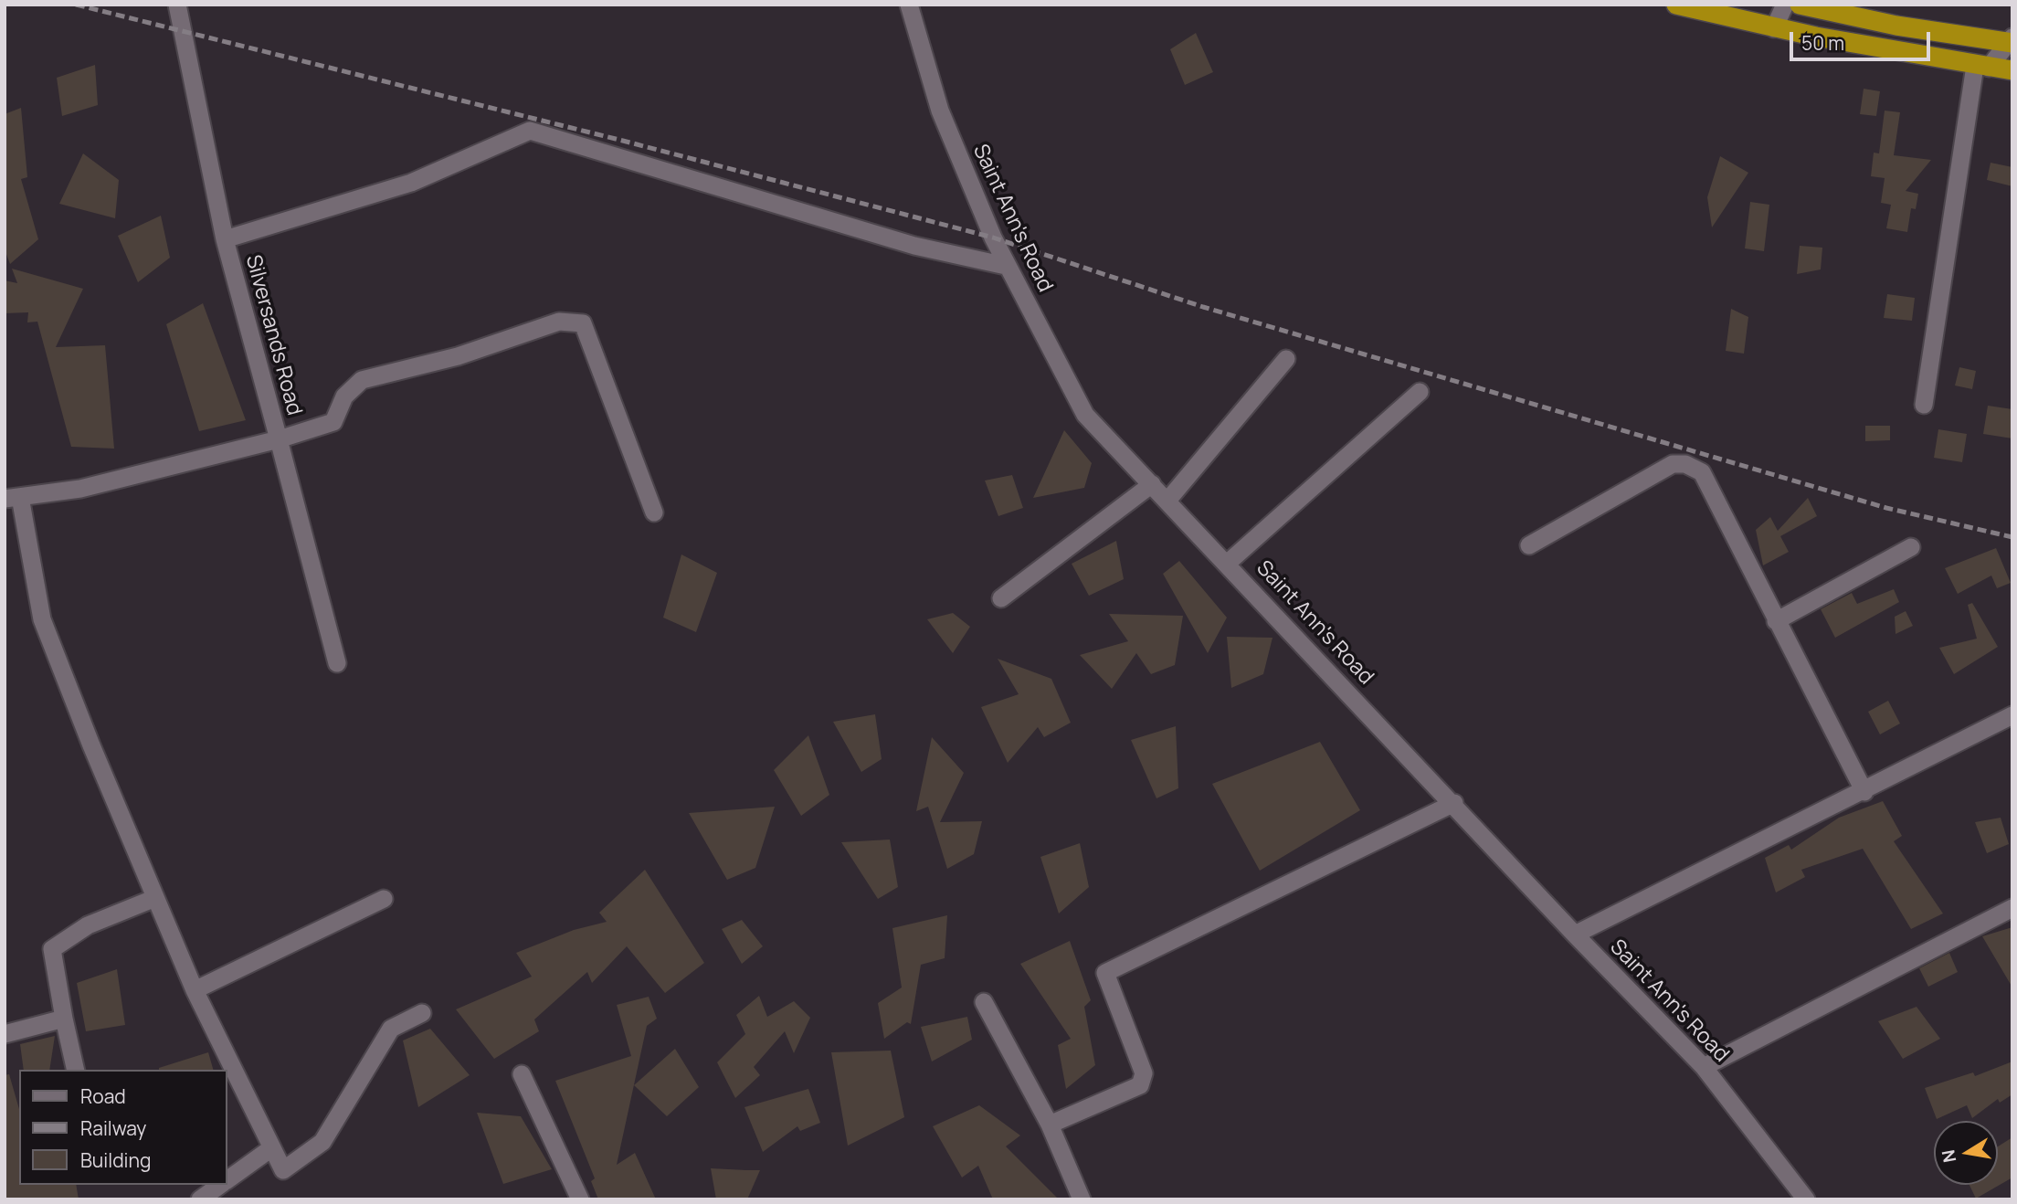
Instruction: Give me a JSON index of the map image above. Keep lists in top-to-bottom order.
{
  "streets": {
    "street": ["Saint Ann's Road", "Silversands Road"]
  },
  "legend": ["Road", "Railway", "Building"],
  "scale_bar": "50 m",
  "north": "left"
}
